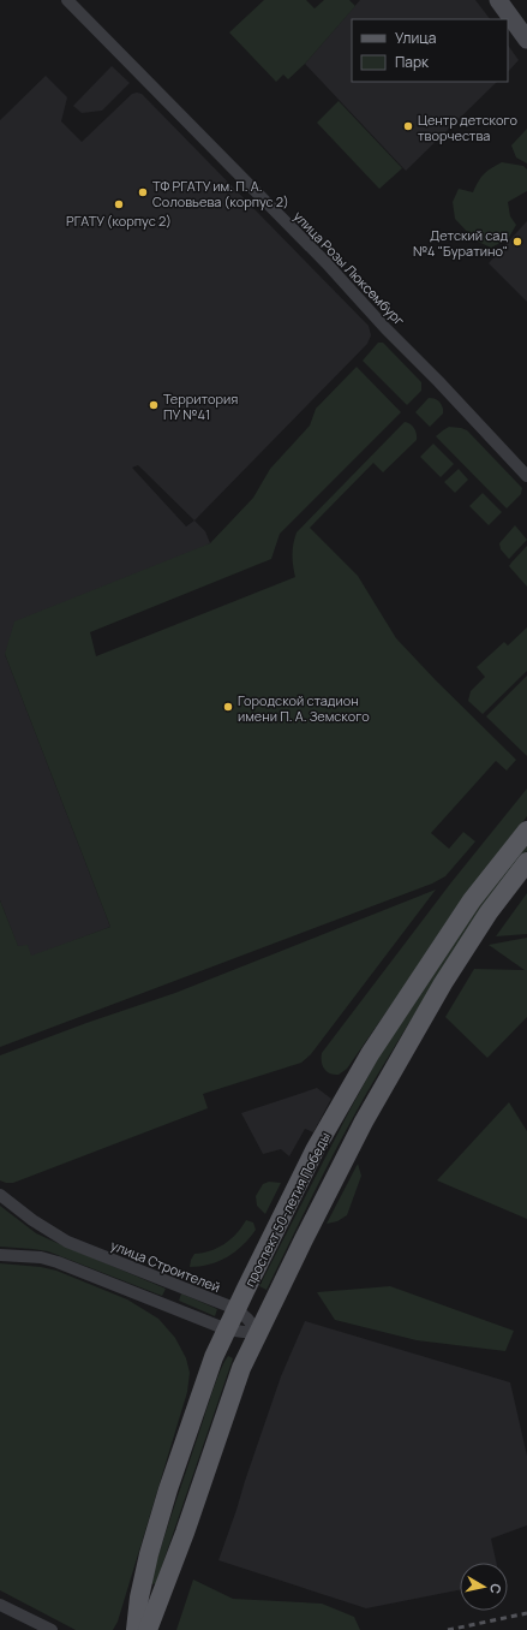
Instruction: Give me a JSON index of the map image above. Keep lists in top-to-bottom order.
{
  "streets": {
    "main road": ["проспект 50-летия Победы"],
    "street": ["улица Розы Люксембург", "улица Строителей"]
  },
  "crossings": [
    ["проспект 50-летия Победы", "улица Строителей"]
  ],
  "places": [
    "Центр детского творчества",
    "ТФ РГАТУ им. П. А. Соловьева (корпус 2)",
    "РГАТУ (корпус 2)",
    "Детский сад №4 \"Буратино\"",
    "Территория ПУ №41",
    "Городской стадион имени П. А. Земского"
  ],
  "legend": ["Улица", "Парк"],
  "north": "right"
}
